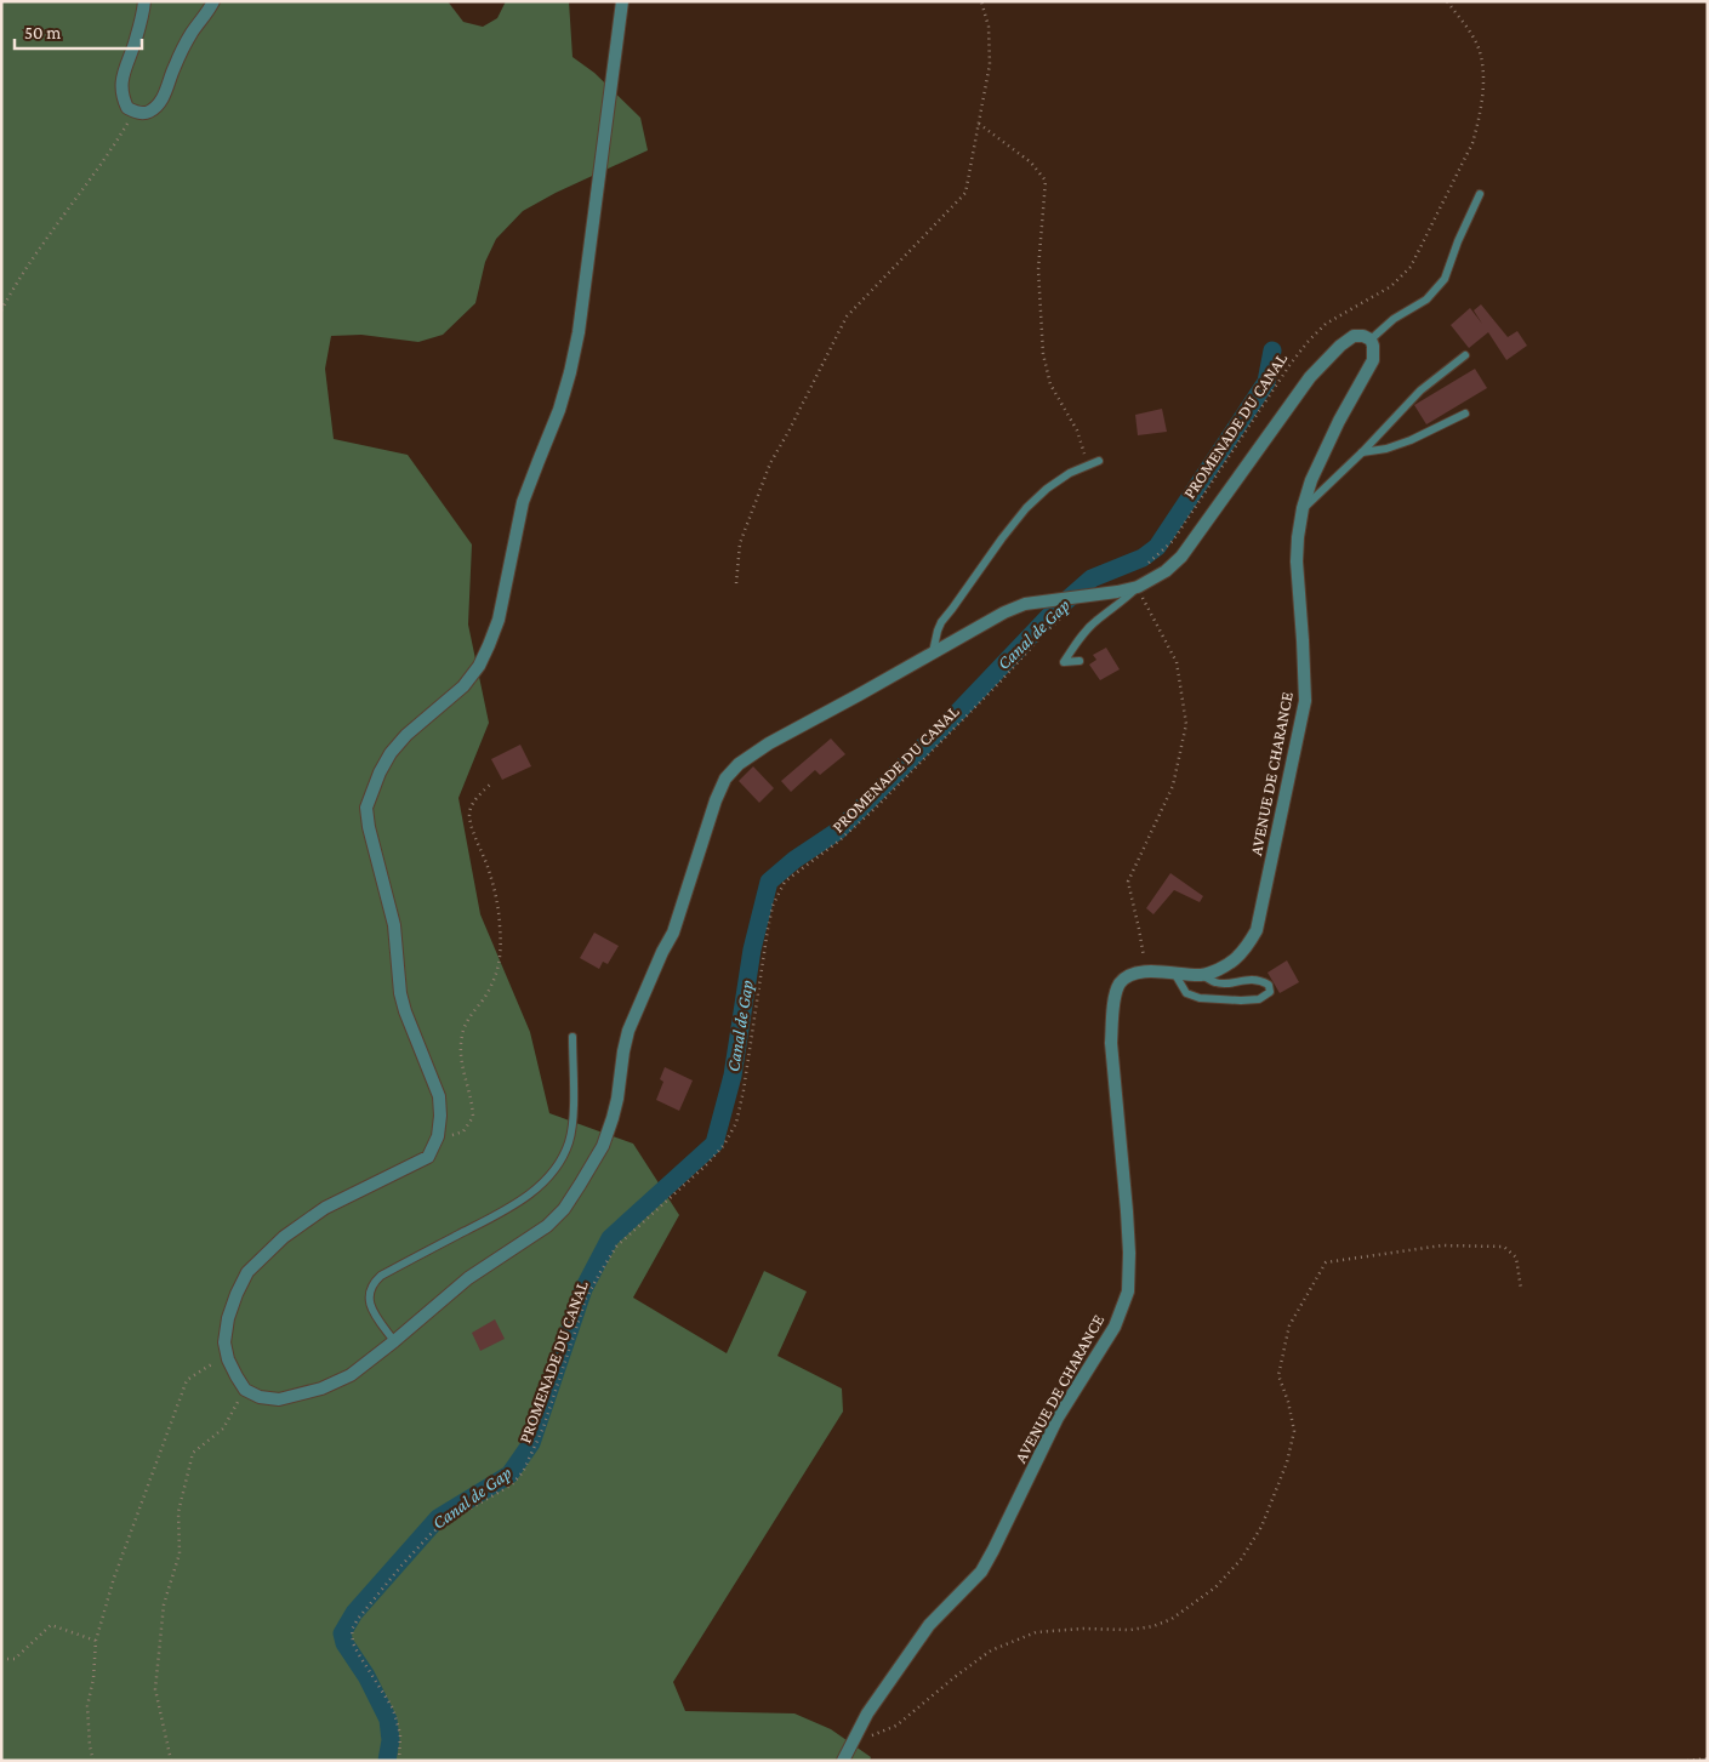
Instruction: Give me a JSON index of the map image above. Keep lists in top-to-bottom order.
{
  "streets": {
    "street": ["AVENUE DE CHARANCE"],
    "path": ["PROMENADE DU CANAL"]
  },
  "water": ["Canal de Gap"],
  "scale_bar": "50 m"
}
